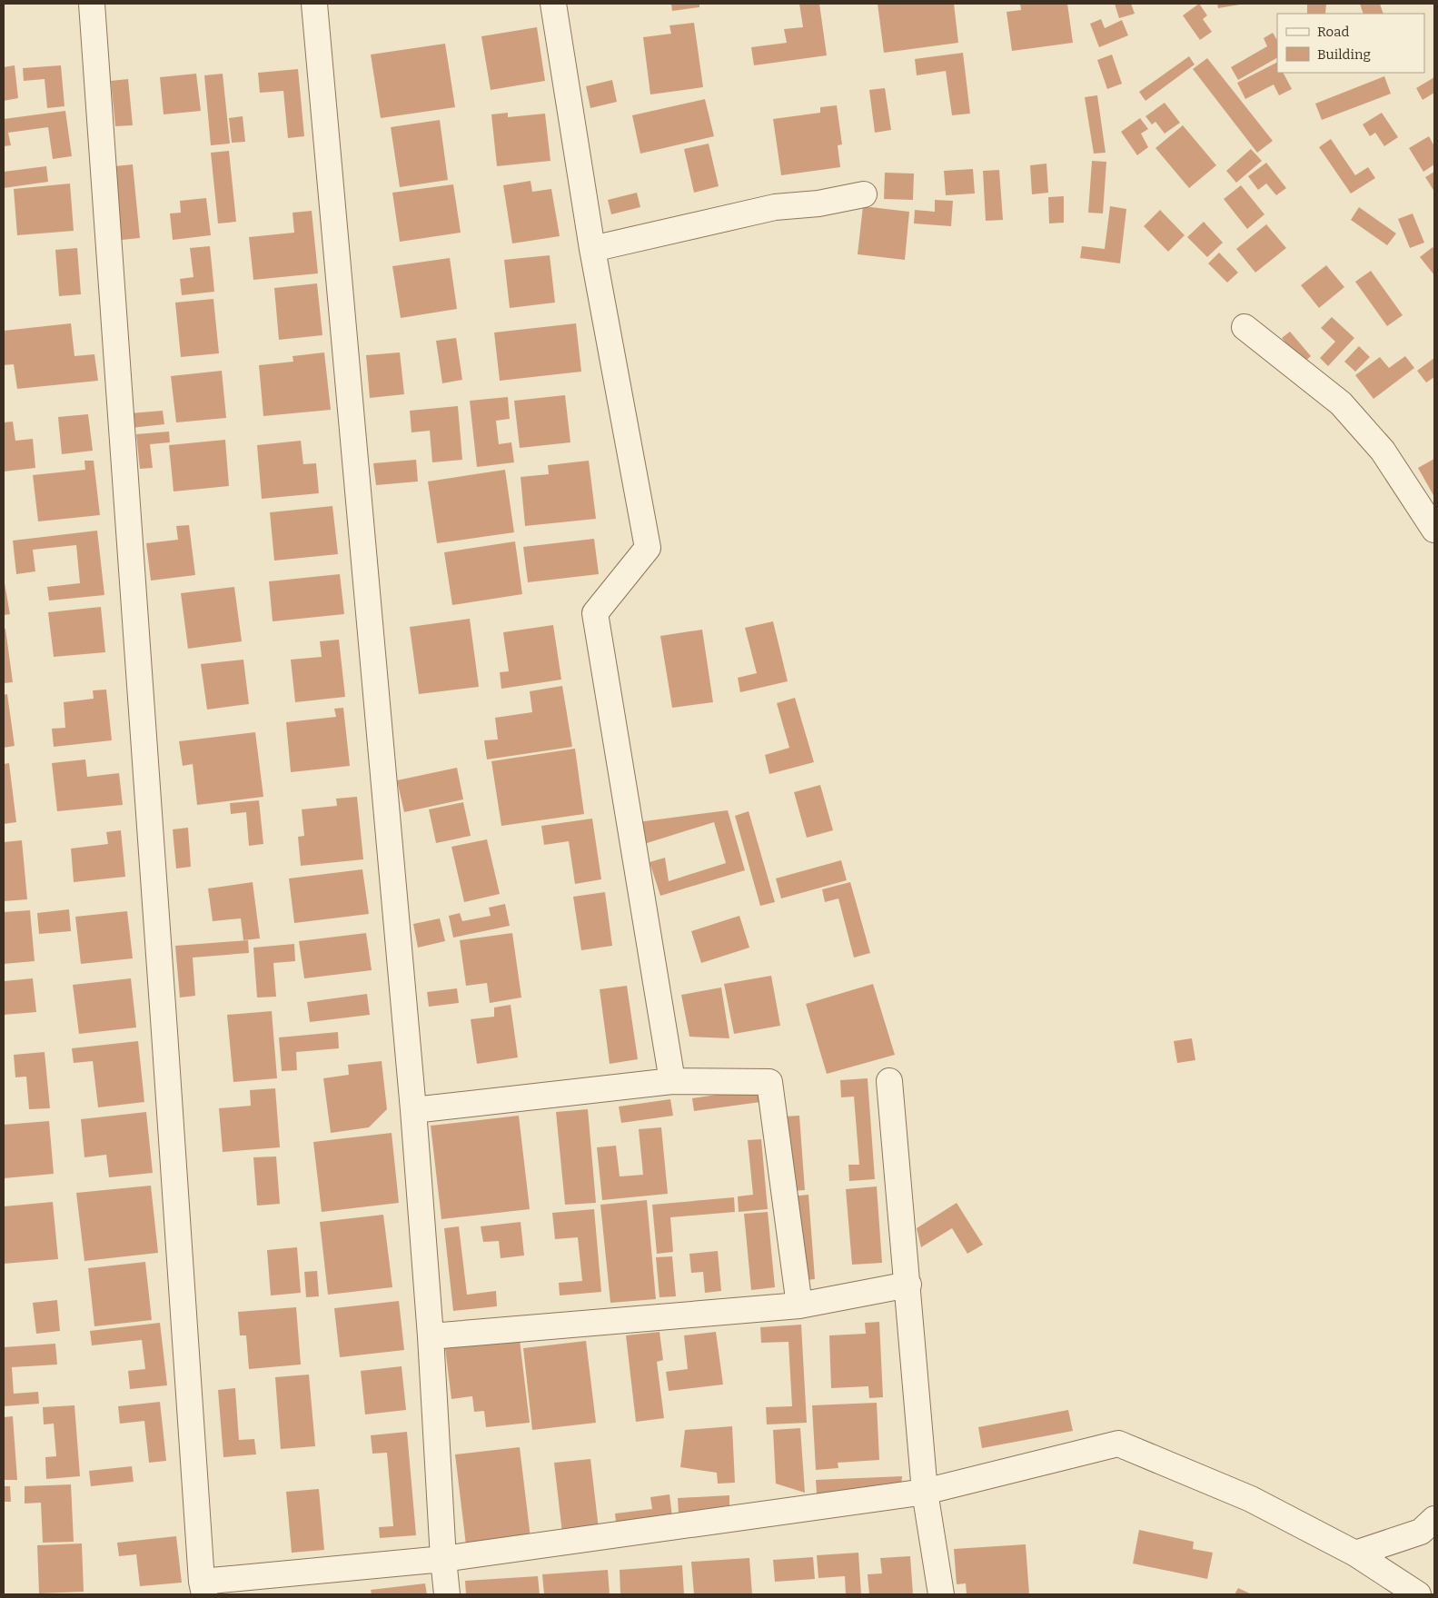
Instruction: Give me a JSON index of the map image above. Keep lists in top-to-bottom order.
{
  "legend": ["Road", "Building"]
}
